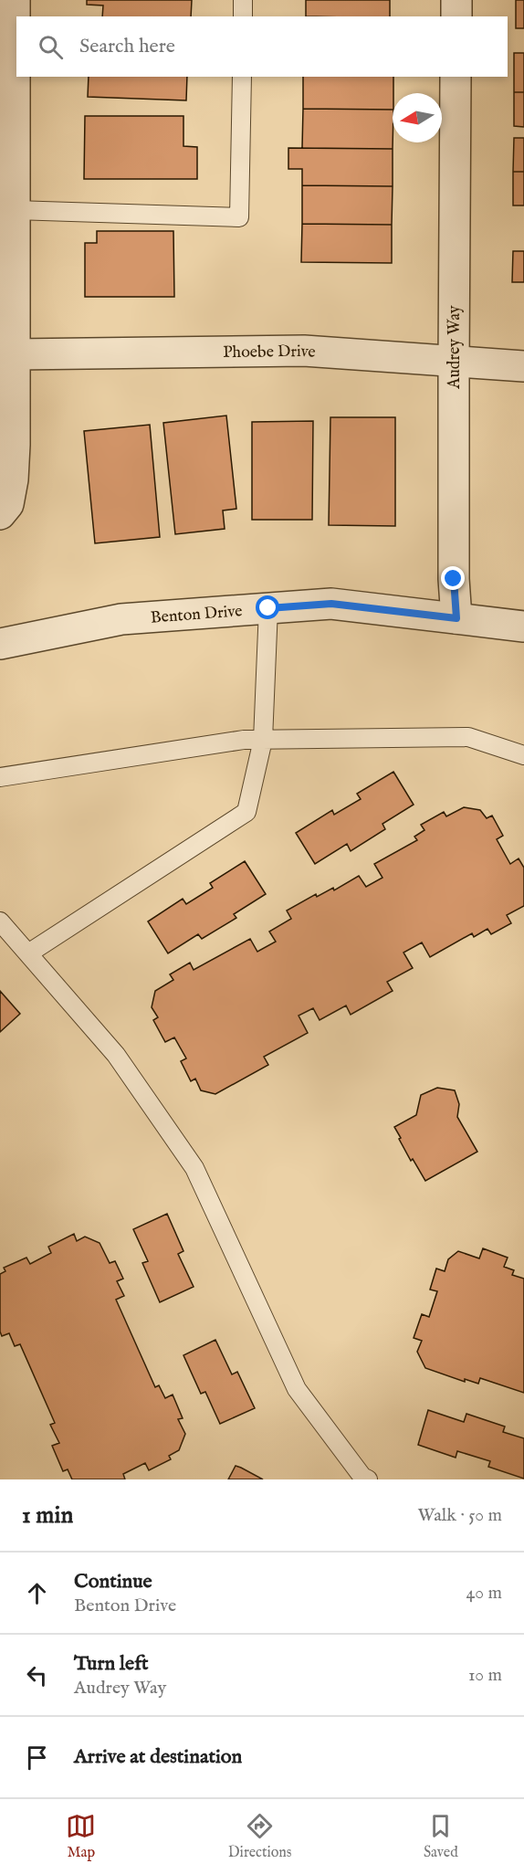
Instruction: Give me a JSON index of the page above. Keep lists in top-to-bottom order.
{
  "streets": {
    "street": ["Audrey Way", "Phoebe Drive", "Benton Drive"]
  },
  "crossings": [
    ["Audrey Way", "Phoebe Drive"],
    ["Audrey Way", "Benton Drive"]
  ],
  "north": "left",
  "page": {
    "search": "Search here",
    "heading": ["1 min", "Walk · 50 m"],
    "list": [
      ["Continue", "Benton Drive", "40 m"],
      ["Turn left", "Audrey Way", "10 m"],
      "Arrive at destination"
    ],
    "nav": ["Map", "Directions", "Saved"]
  }
}
